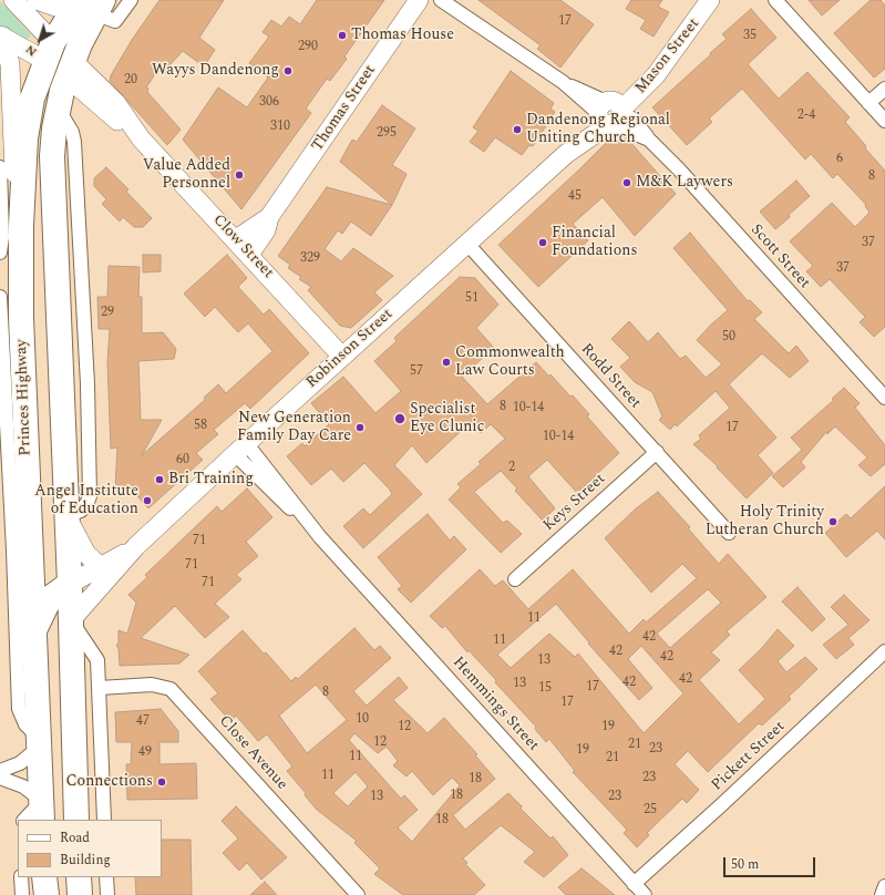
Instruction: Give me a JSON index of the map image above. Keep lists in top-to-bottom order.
{
  "streets": {
    "highway": ["Clow Street", "Princes Highway"],
    "street": [
      "Mason Street",
      "Thomas Street",
      "Scott Street",
      "Robinson Street",
      "Rodd Street",
      "Keys Street",
      "Hemmings Street",
      "Close Avenue",
      "Pickett Street"
    ]
  },
  "crossings": [
    ["Mason Street", "Scott Street"],
    ["Mason Street", "Robinson Street"],
    ["Thomas Street", "Clow Street"],
    ["Clow Street", "Robinson Street"],
    ["Clow Street", "Princes Highway"],
    ["Scott Street", "Robinson Street"],
    ["Robinson Street", "Rodd Street"],
    ["Robinson Street", "Hemmings Street"],
    ["Rodd Street", "Keys Street"],
    ["Hemmings Street", "Pickett Street"]
  ],
  "places": [
    "Thomas House",
    "Wayys Dandenong",
    "Dandenong Regional Uniting Church",
    "Value Added Personnel",
    "M&K Laywers",
    "Financial Foundations",
    "Commonwealth Law Courts",
    "Specialist Eye Clunic",
    "New Generation Family Day Care",
    "Bri Training",
    "Angel Institute of Education",
    "Holy Trinity Lutheran Church",
    "Connections"
  ],
  "house_numbers": [
    "17",
    "35",
    "290",
    "20",
    "306",
    "2-4",
    "310",
    "295",
    "6",
    "8",
    "45",
    "37",
    "329",
    "37",
    "51",
    "29",
    "50",
    "57",
    "8",
    "10-14",
    "58",
    "17",
    "10-14",
    "60",
    "2",
    "71",
    "71",
    "71",
    "11",
    "42",
    "11",
    "42",
    "42",
    "13",
    "42",
    "42",
    "13",
    "17",
    "15",
    "8",
    "17",
    "10",
    "47",
    "12",
    "19",
    "12",
    "21",
    "23",
    "19",
    "49",
    "11",
    "21",
    "11",
    "23",
    "18",
    "18",
    "13",
    "23",
    "25",
    "18"
  ],
  "legend": ["Road", "Building"],
  "scale_bar": "50 m",
  "north": "bottom left"
}
